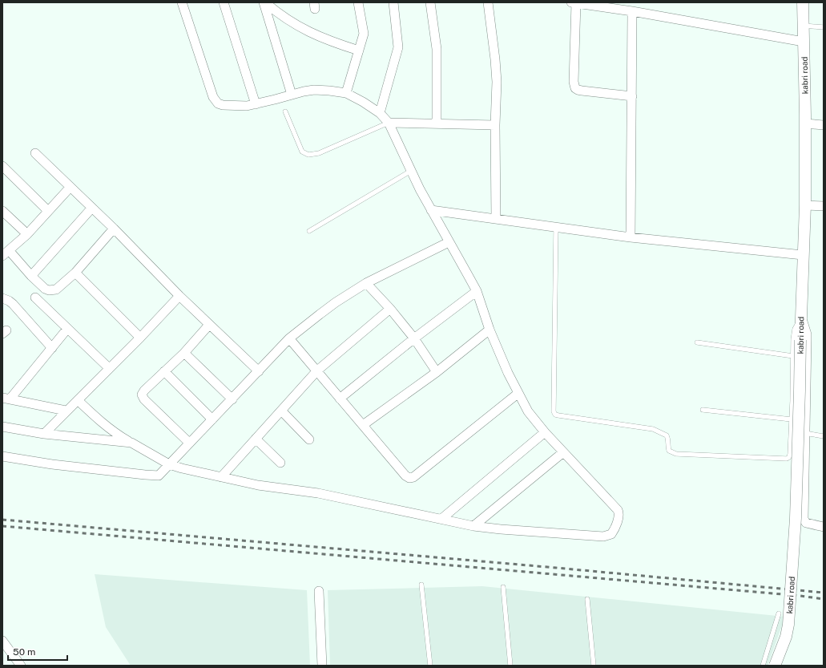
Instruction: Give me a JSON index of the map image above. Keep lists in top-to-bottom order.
{
  "streets": {
    "street": ["kabri road"]
  },
  "scale_bar": "50 m"
}
